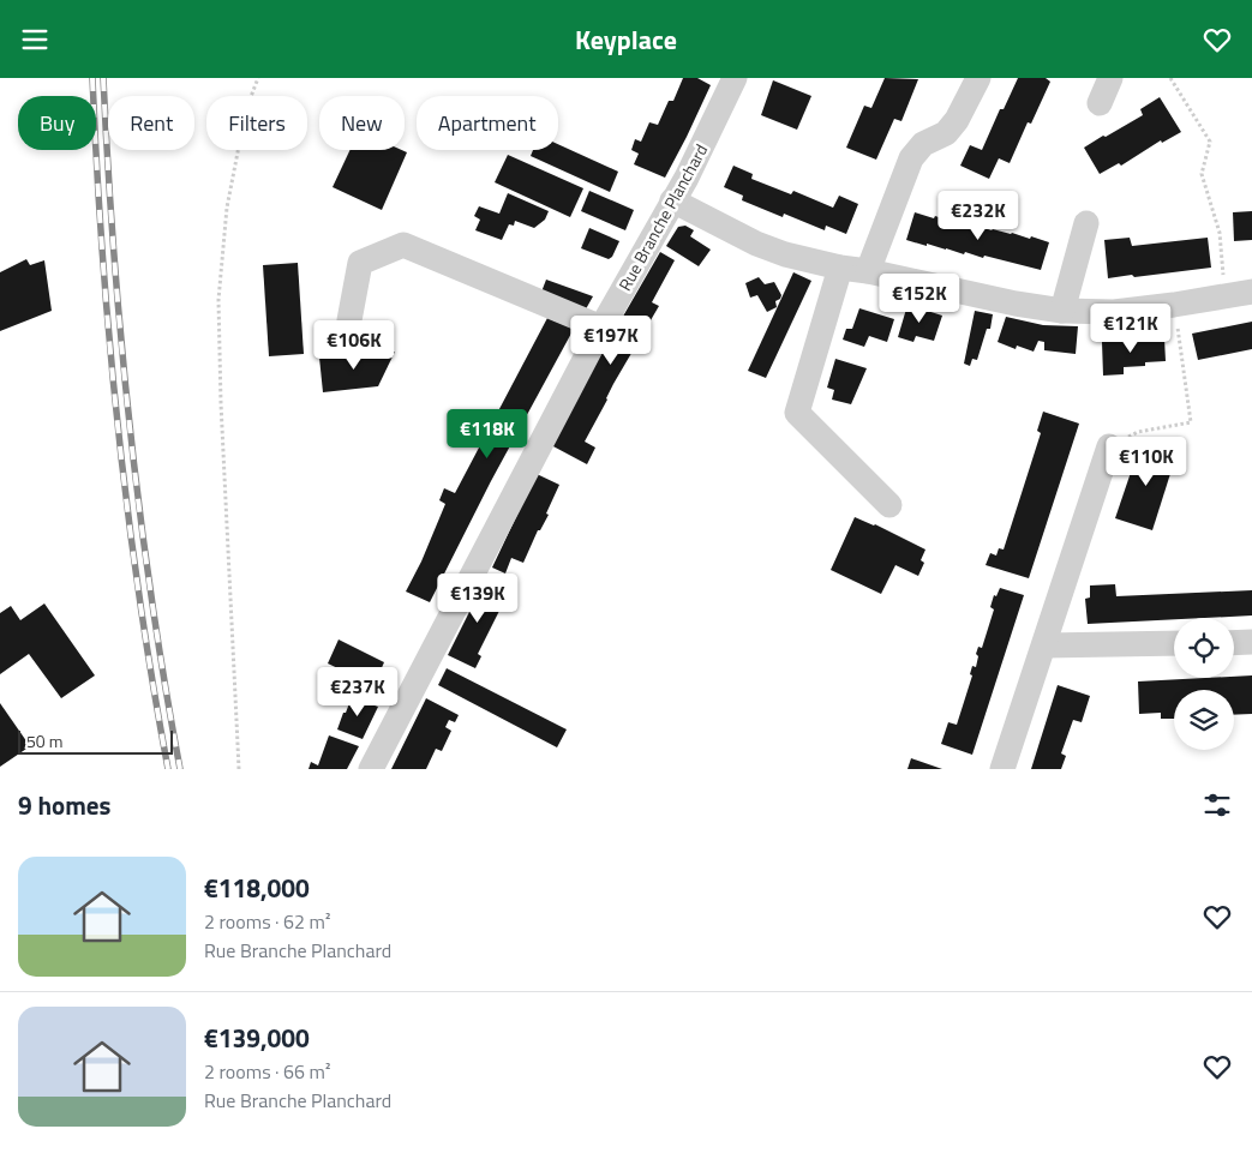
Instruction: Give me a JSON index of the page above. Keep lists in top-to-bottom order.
{
  "streets": {
    "street": ["Rue Branche Planchard"]
  },
  "scale_bar": "50 m",
  "page": {
    "header": "Keyplace",
    "chip": [
      "Buy",
      "Rent",
      "Filters",
      "New",
      "Apartment"
    ],
    "price": [
      "€232K",
      "€152K",
      "€121K",
      "€197K",
      "€106K",
      "€118K",
      "€110K",
      "€139K",
      "€237K"
    ],
    "scale": "50 m",
    "heading": "9 homes",
    "list": [
      {
        "name": "€118,000",
        "note": "2 rooms · 62 m² · Rue Branche Planchard"
      },
      {
        "name": "€139,000",
        "note": "2 rooms · 66 m² · Rue Branche Planchard"
      }
    ]
  }
}
